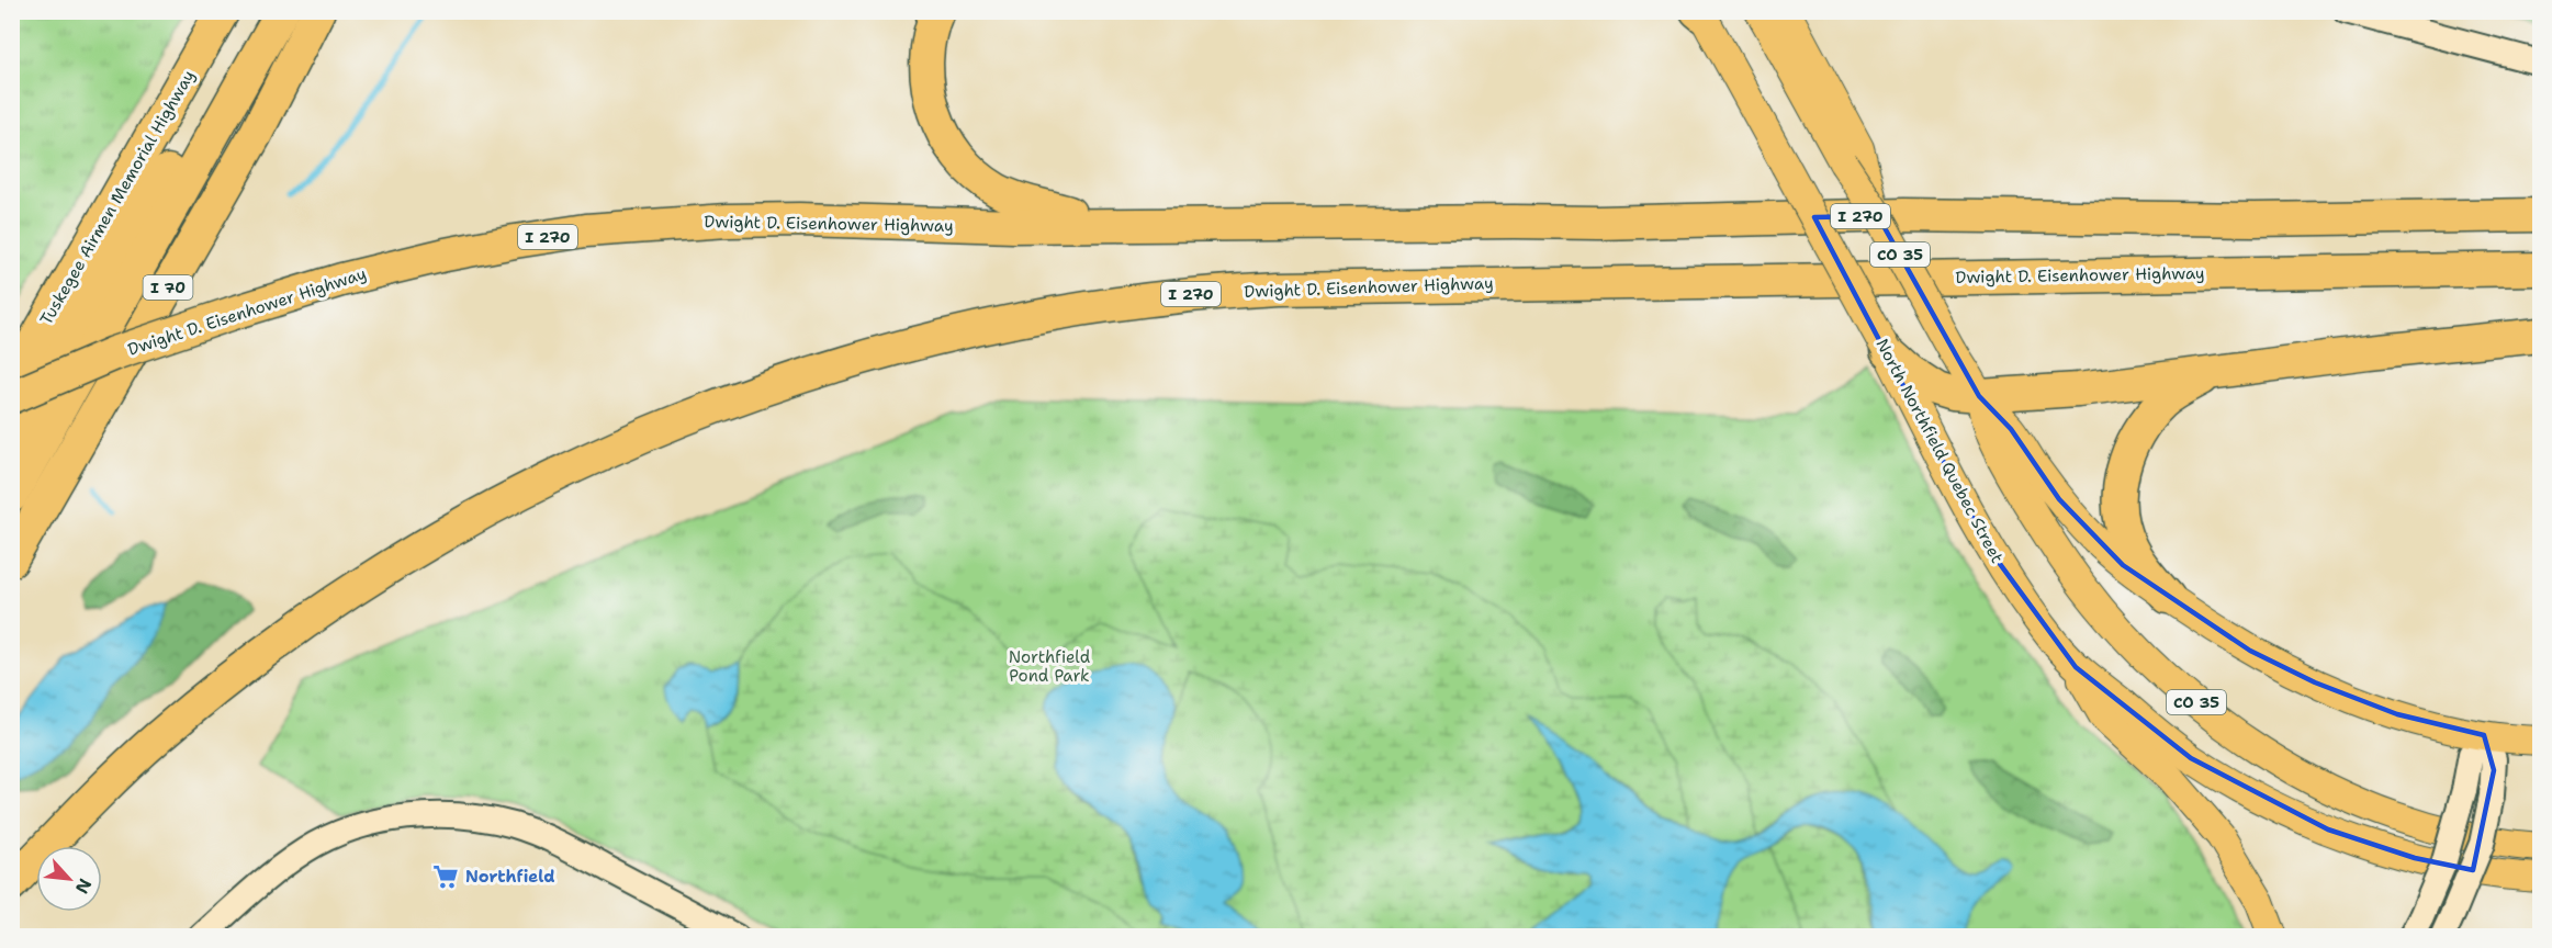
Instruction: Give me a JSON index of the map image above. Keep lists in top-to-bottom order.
{
  "streets": {
    "highway": [
      "Tuskegee Airmen Memorial Highway",
      "I 270",
      "Dwight D. Eisenhower Highway",
      "I 70"
    ],
    "main road": ["CO 35", "North Northfield Quebec Street"]
  },
  "parks": ["Northfield Pond Park"],
  "places": {
    "supermarket": ["Northfield"]
  },
  "north": "bottom right"
}
